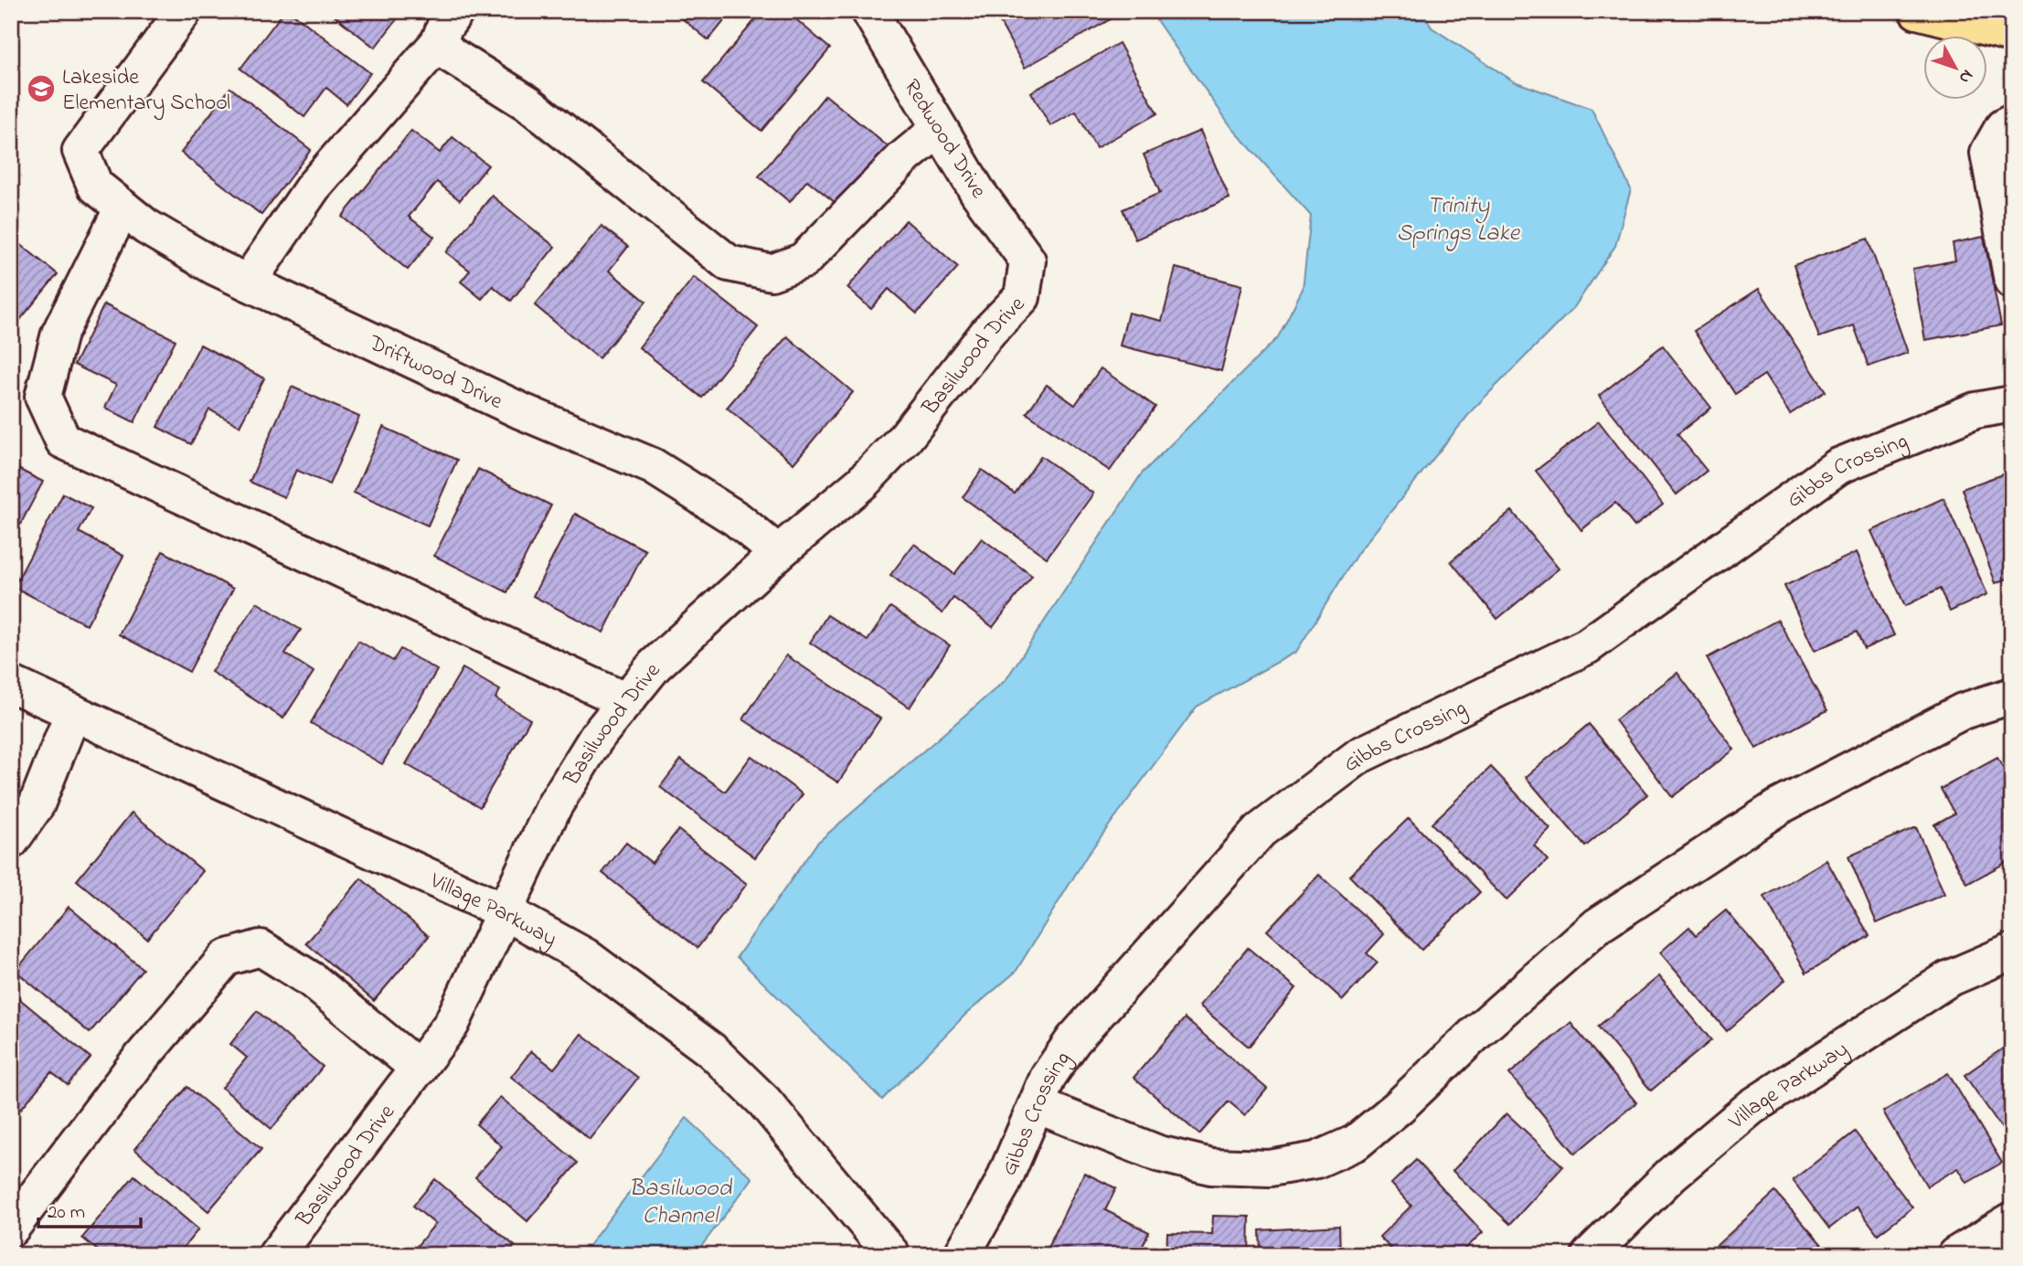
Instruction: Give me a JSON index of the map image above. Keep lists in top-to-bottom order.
{
  "streets": {
    "street": [
      "Redwood Drive",
      "Basilwood Drive",
      "Driftwood Drive",
      "Gibbs Crossing",
      "Village Parkway"
    ]
  },
  "crossings": [
    ["Redwood Drive", "Basilwood Drive"],
    ["Basilwood Drive", "Driftwood Drive"],
    ["Basilwood Drive", "Village Parkway"]
  ],
  "water": ["Trinity Springs Lake", "Basilwood Channel"],
  "places": {
    "school or university": ["Lakeside Elementary School"]
  },
  "scale_bar": "20 m",
  "north": "bottom right"
}
